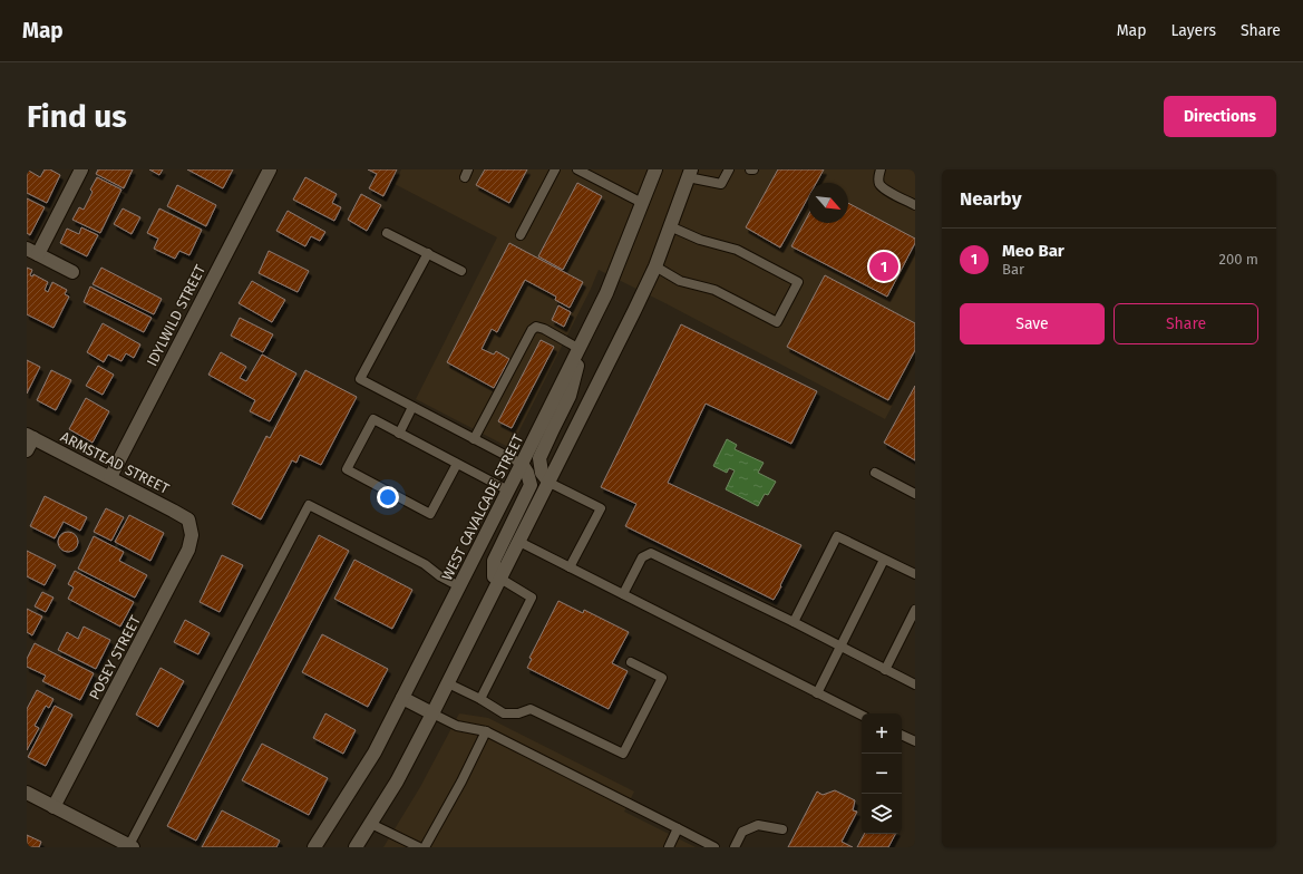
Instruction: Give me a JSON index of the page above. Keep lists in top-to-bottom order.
{
  "streets": {
    "main road": [
      "IDYLWILD STREET",
      "ARMSTEAD STREET",
      "WEST CAVALCADE STREET",
      "POSEY STREET"
    ]
  },
  "crossings": [
    ["IDYLWILD STREET", "ARMSTEAD STREET"],
    ["ARMSTEAD STREET", "POSEY STREET"]
  ],
  "north": "bottom right",
  "page": {
    "header": "Map",
    "nav": ["Map", "Layers", "Share"],
    "buttons": [
      "Directions",
      ["Save", "Share"]
    ],
    "title": "Find us",
    "heading": "Nearby",
    "list": [
      {
        "mark": "1",
        "name": "Meo Bar",
        "note": "Bar",
        "value": "200 m"
      }
    ],
    "pins": "1",
    "map_buttons": ["+", "−"]
  }
}
